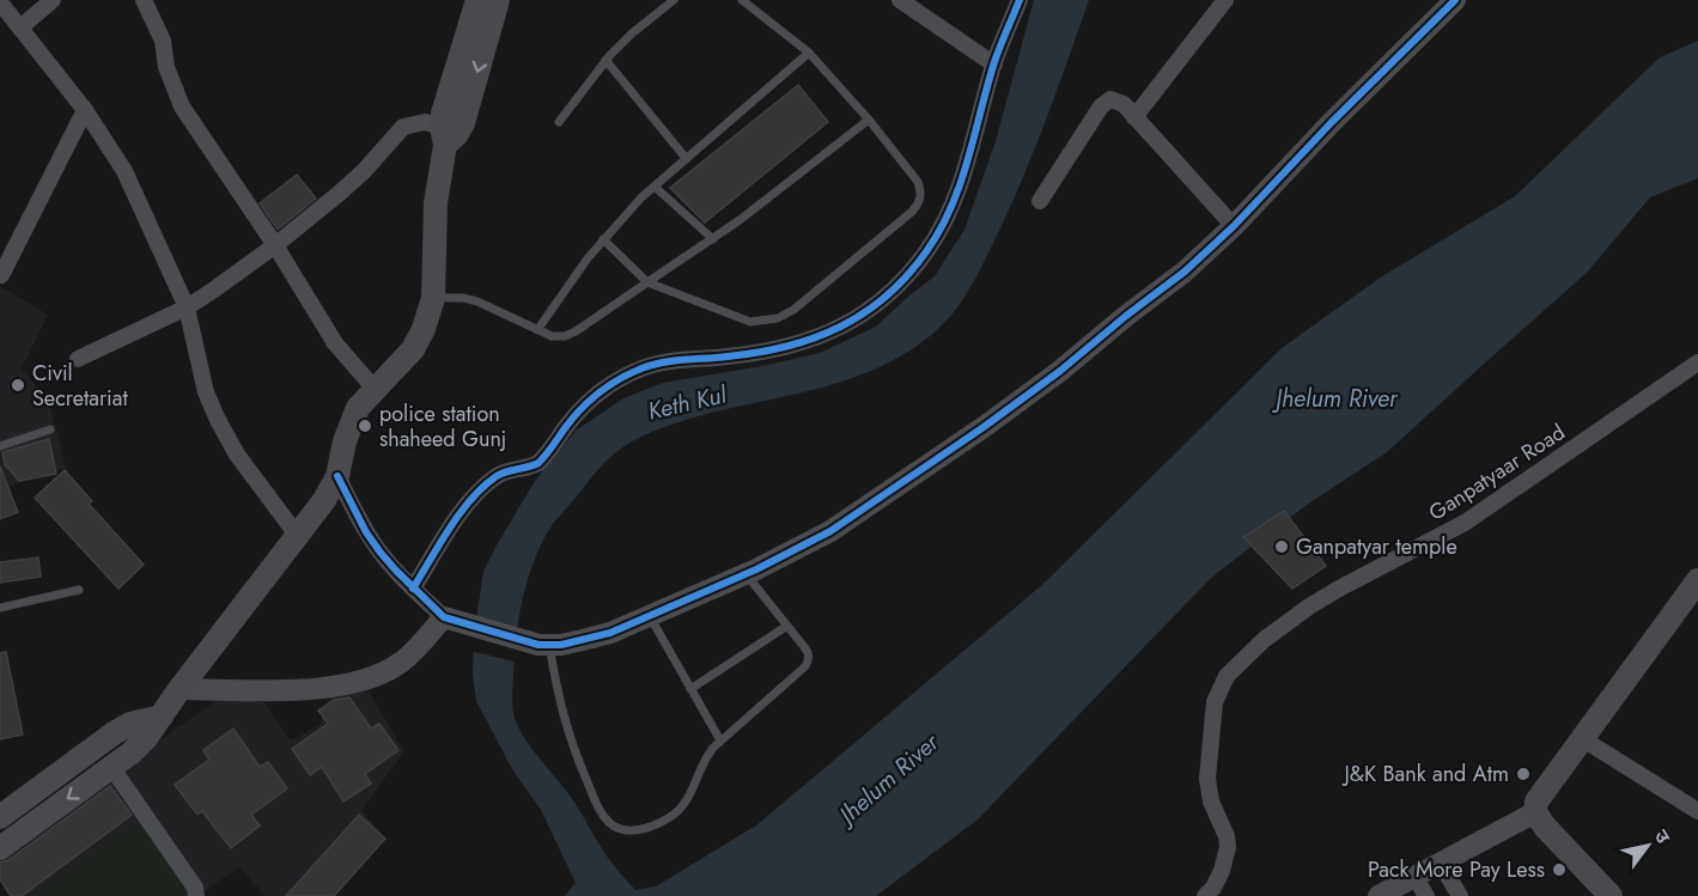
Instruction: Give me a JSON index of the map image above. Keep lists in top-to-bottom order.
{
  "streets": {
    "street": ["Ganpatyaar Road"]
  },
  "water": ["Jhelum River", "Keth Kul"],
  "places": [
    "Civil Secretariat",
    "police station shaheed Gunj",
    "Ganpatyar temple",
    "J&K Bank and Atm",
    "Pack More Pay Less"
  ],
  "north": "top right"
}
